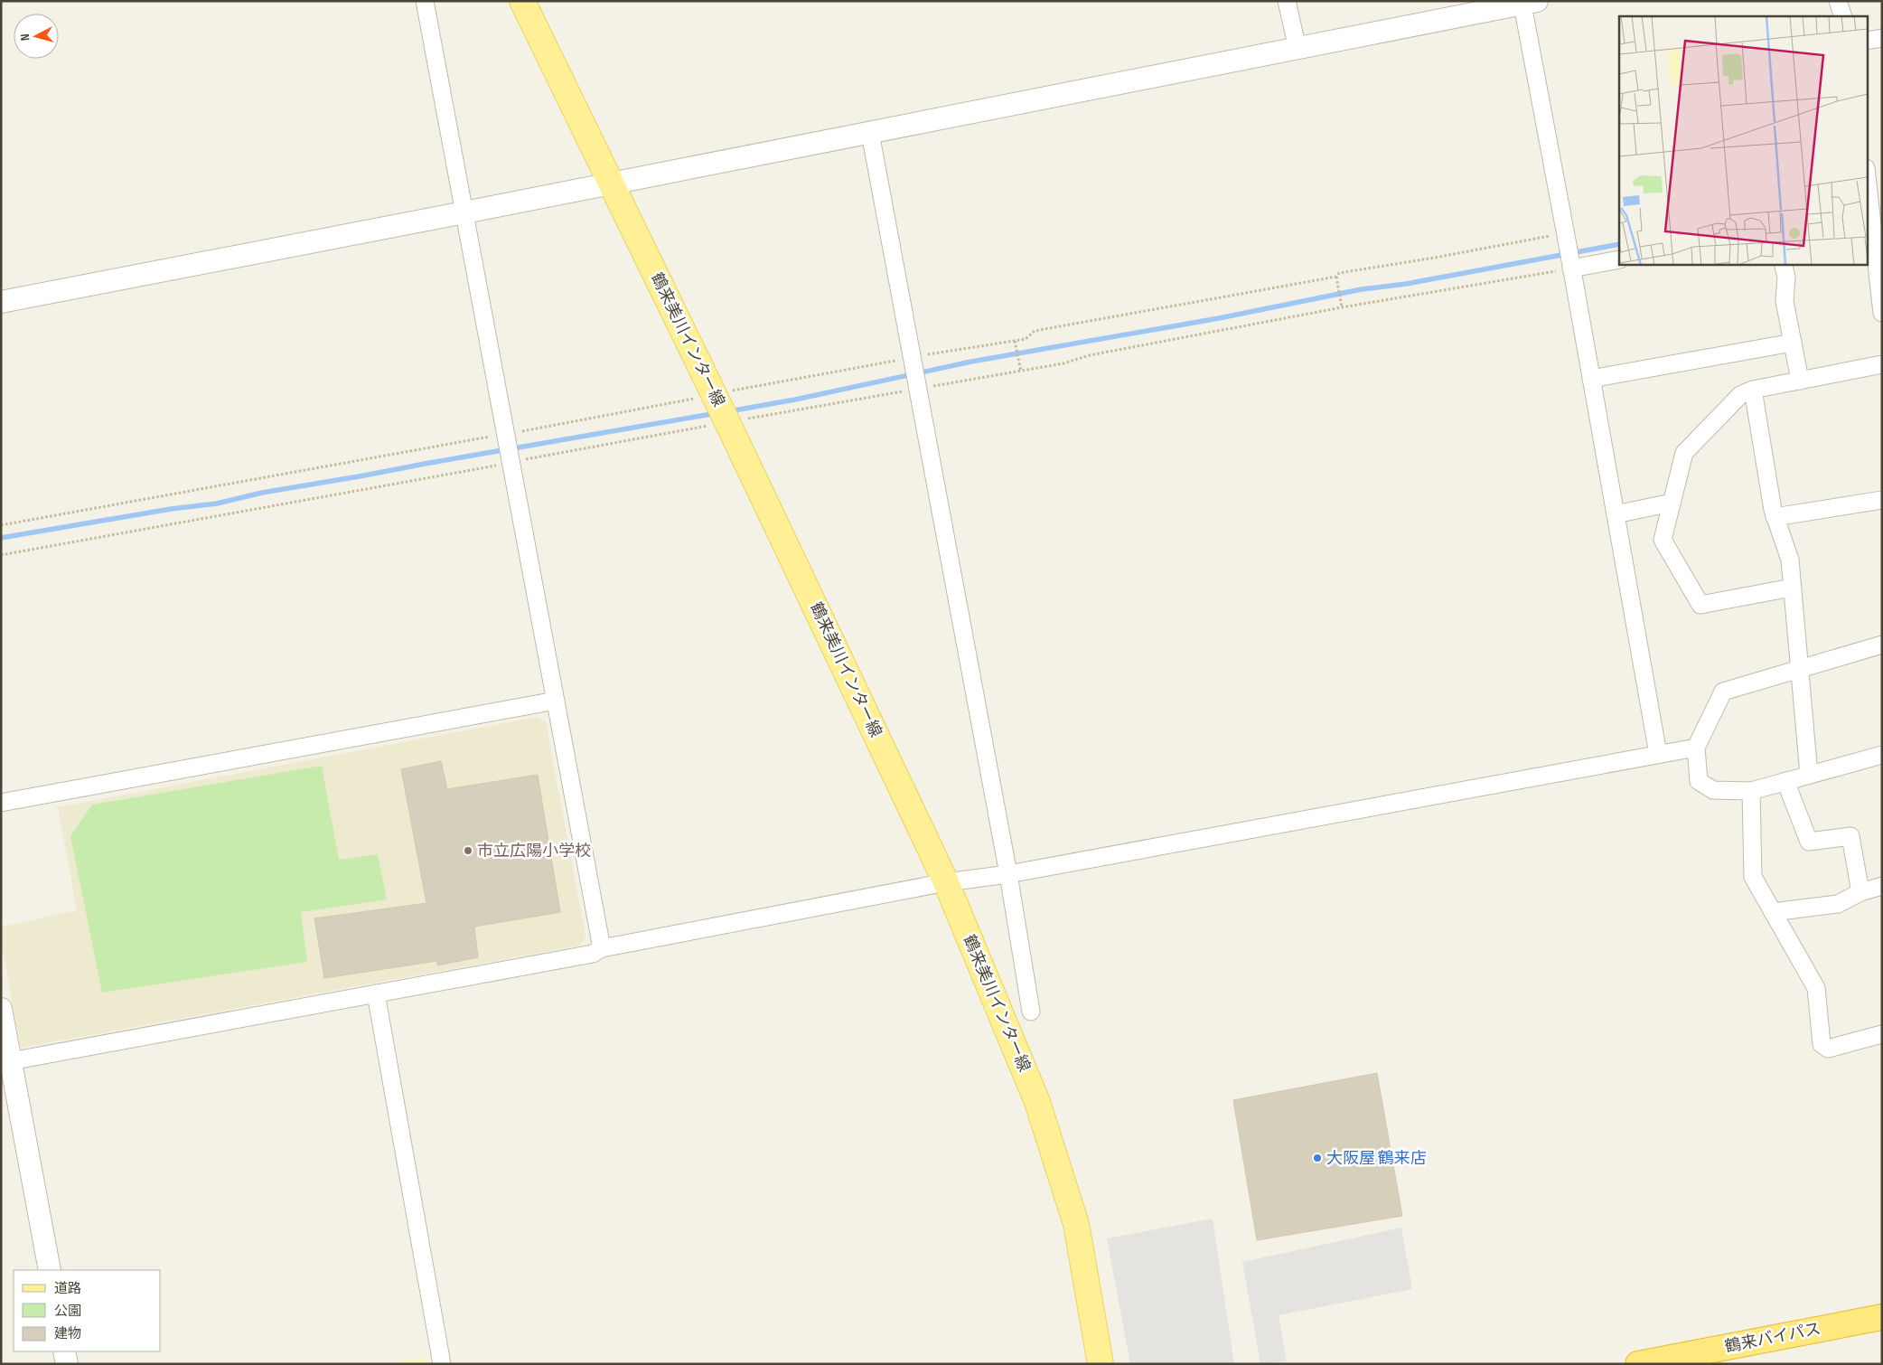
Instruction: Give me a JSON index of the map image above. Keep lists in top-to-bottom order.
{
  "streets": {
    "highway": ["鶴来バイパス"],
    "main road": ["鶴来美川インター線"]
  },
  "places": ["市立広陽小学校", "大阪屋 鶴来店"],
  "legend": ["道路", "公園", "建物"],
  "north": "left"
}
